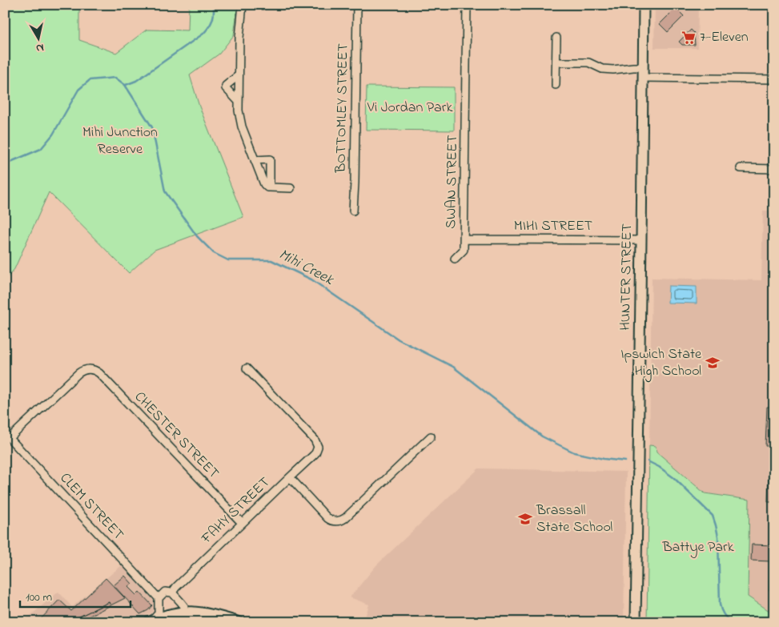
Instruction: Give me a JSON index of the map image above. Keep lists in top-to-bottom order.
{
  "streets": {
    "main road": ["HUNTER STREET"],
    "street": [
      "BOTTOMLEY STREET",
      "SWAN STREET",
      "MIHI STREET",
      "CHESTER STREET",
      "CLEM STREET",
      "FAHY STREET"
    ]
  },
  "crossings": [
    ["SWAN STREET", "MIHI STREET"],
    ["MIHI STREET", "HUNTER STREET"],
    ["CHESTER STREET", "CLEM STREET"],
    ["CHESTER STREET", "FAHY STREET"],
    ["CLEM STREET", "FAHY STREET"]
  ],
  "water": ["Mihi Creek"],
  "parks": ["Vi Jordan Park", "Mihi Junction Reserve", "Battye Park"],
  "places": {
    "supermarket": ["7-Eleven"],
    "school or university": ["Ipswich State High School", "Brassall State School"]
  },
  "scale_bar": "100 m",
  "north": "bottom"
}
